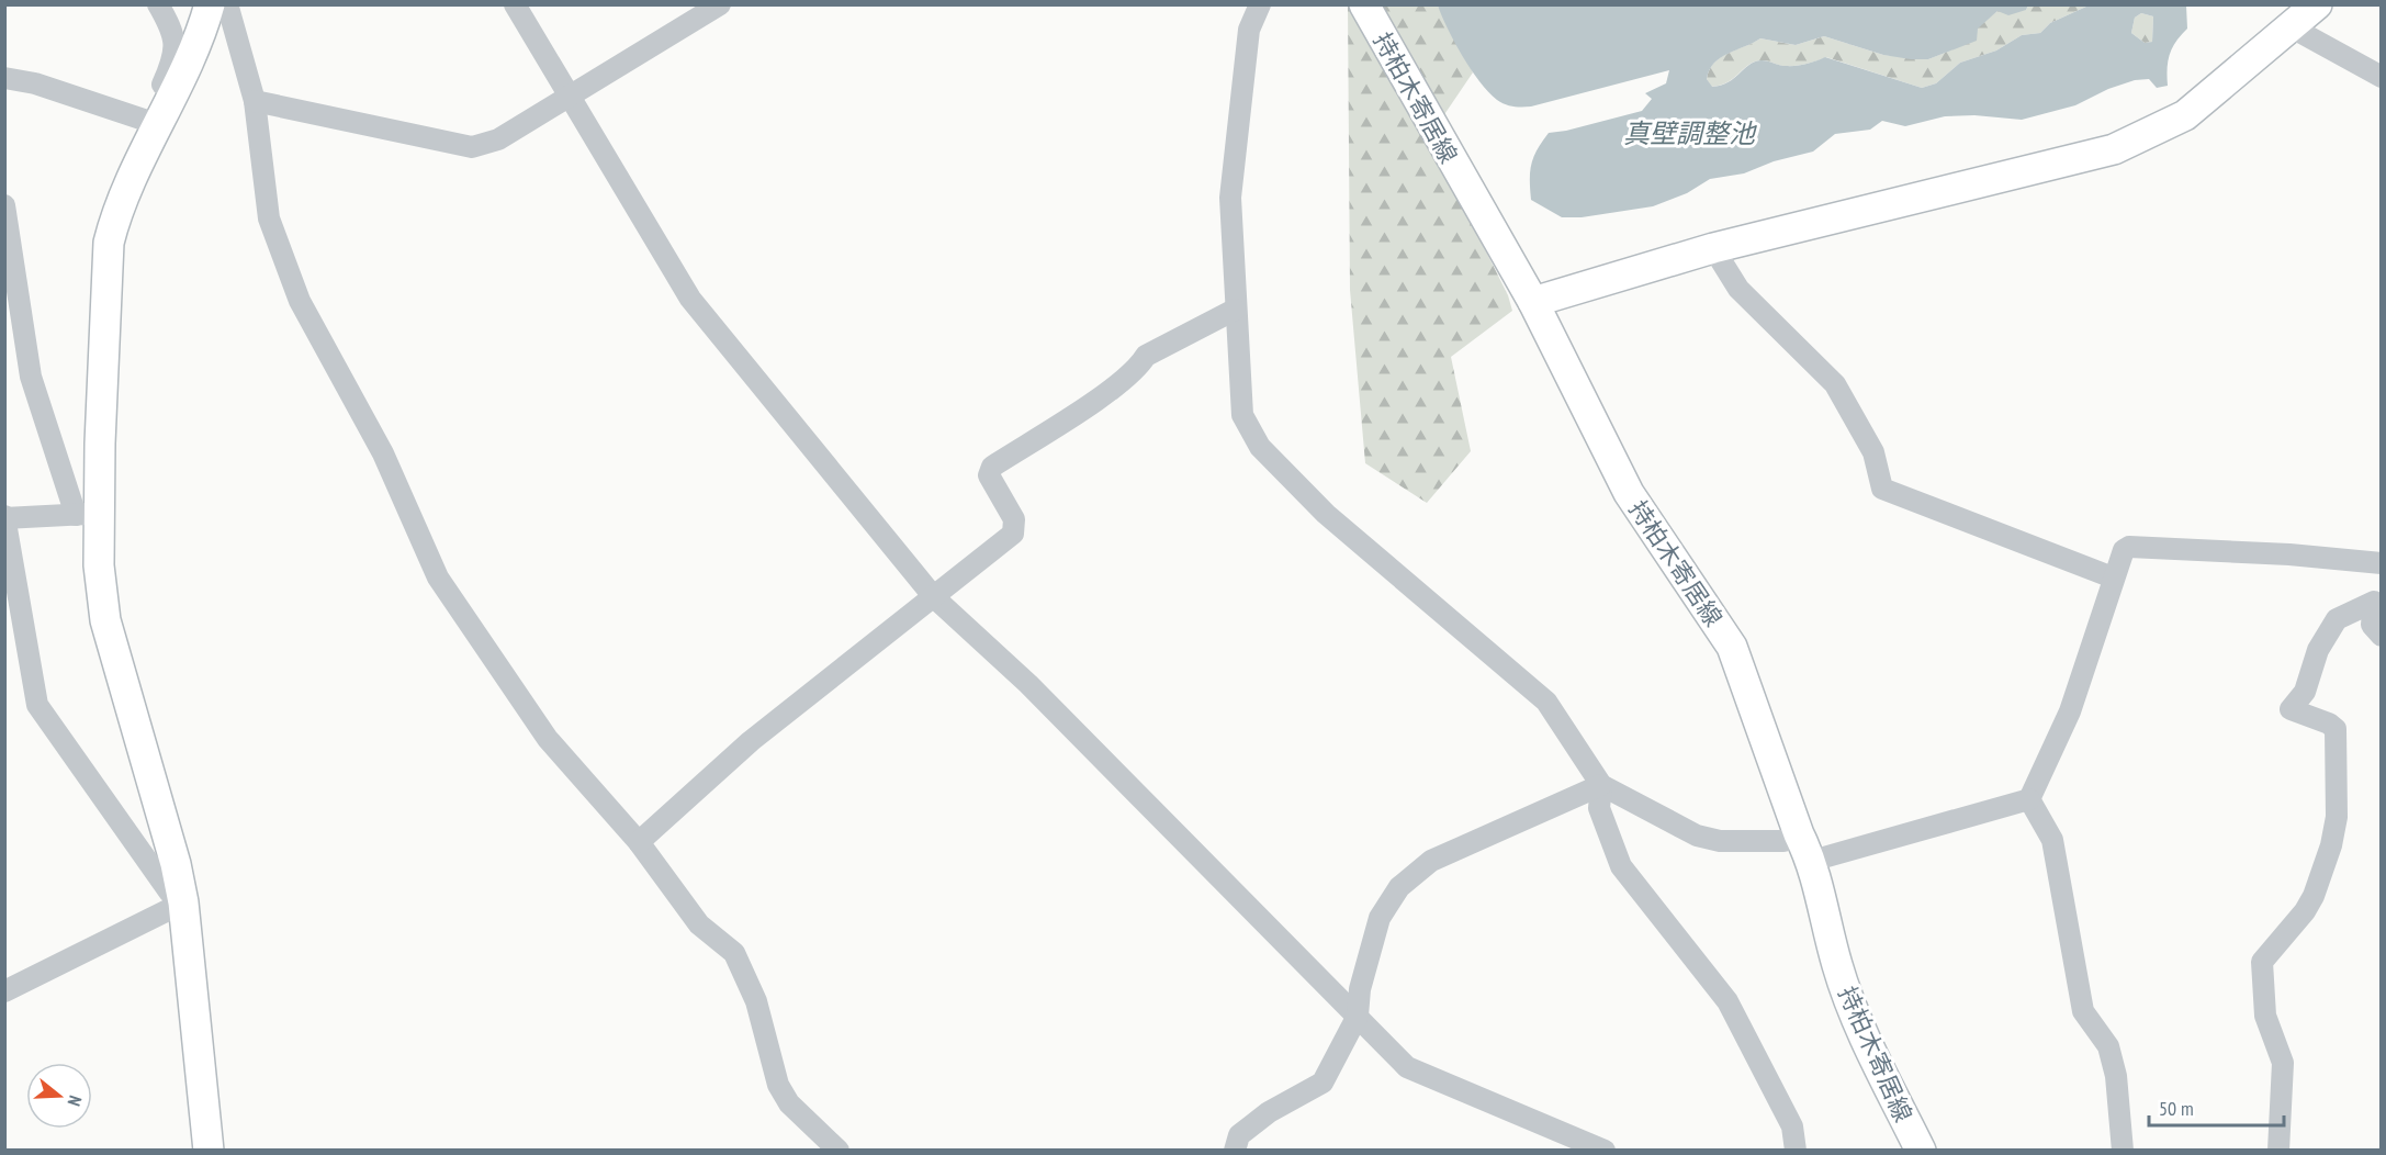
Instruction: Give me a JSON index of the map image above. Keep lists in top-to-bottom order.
{
  "streets": {
    "street": ["持柏木寄居線"]
  },
  "water": ["真壁調整池"],
  "scale_bar": "50 m",
  "north": "right"
}
